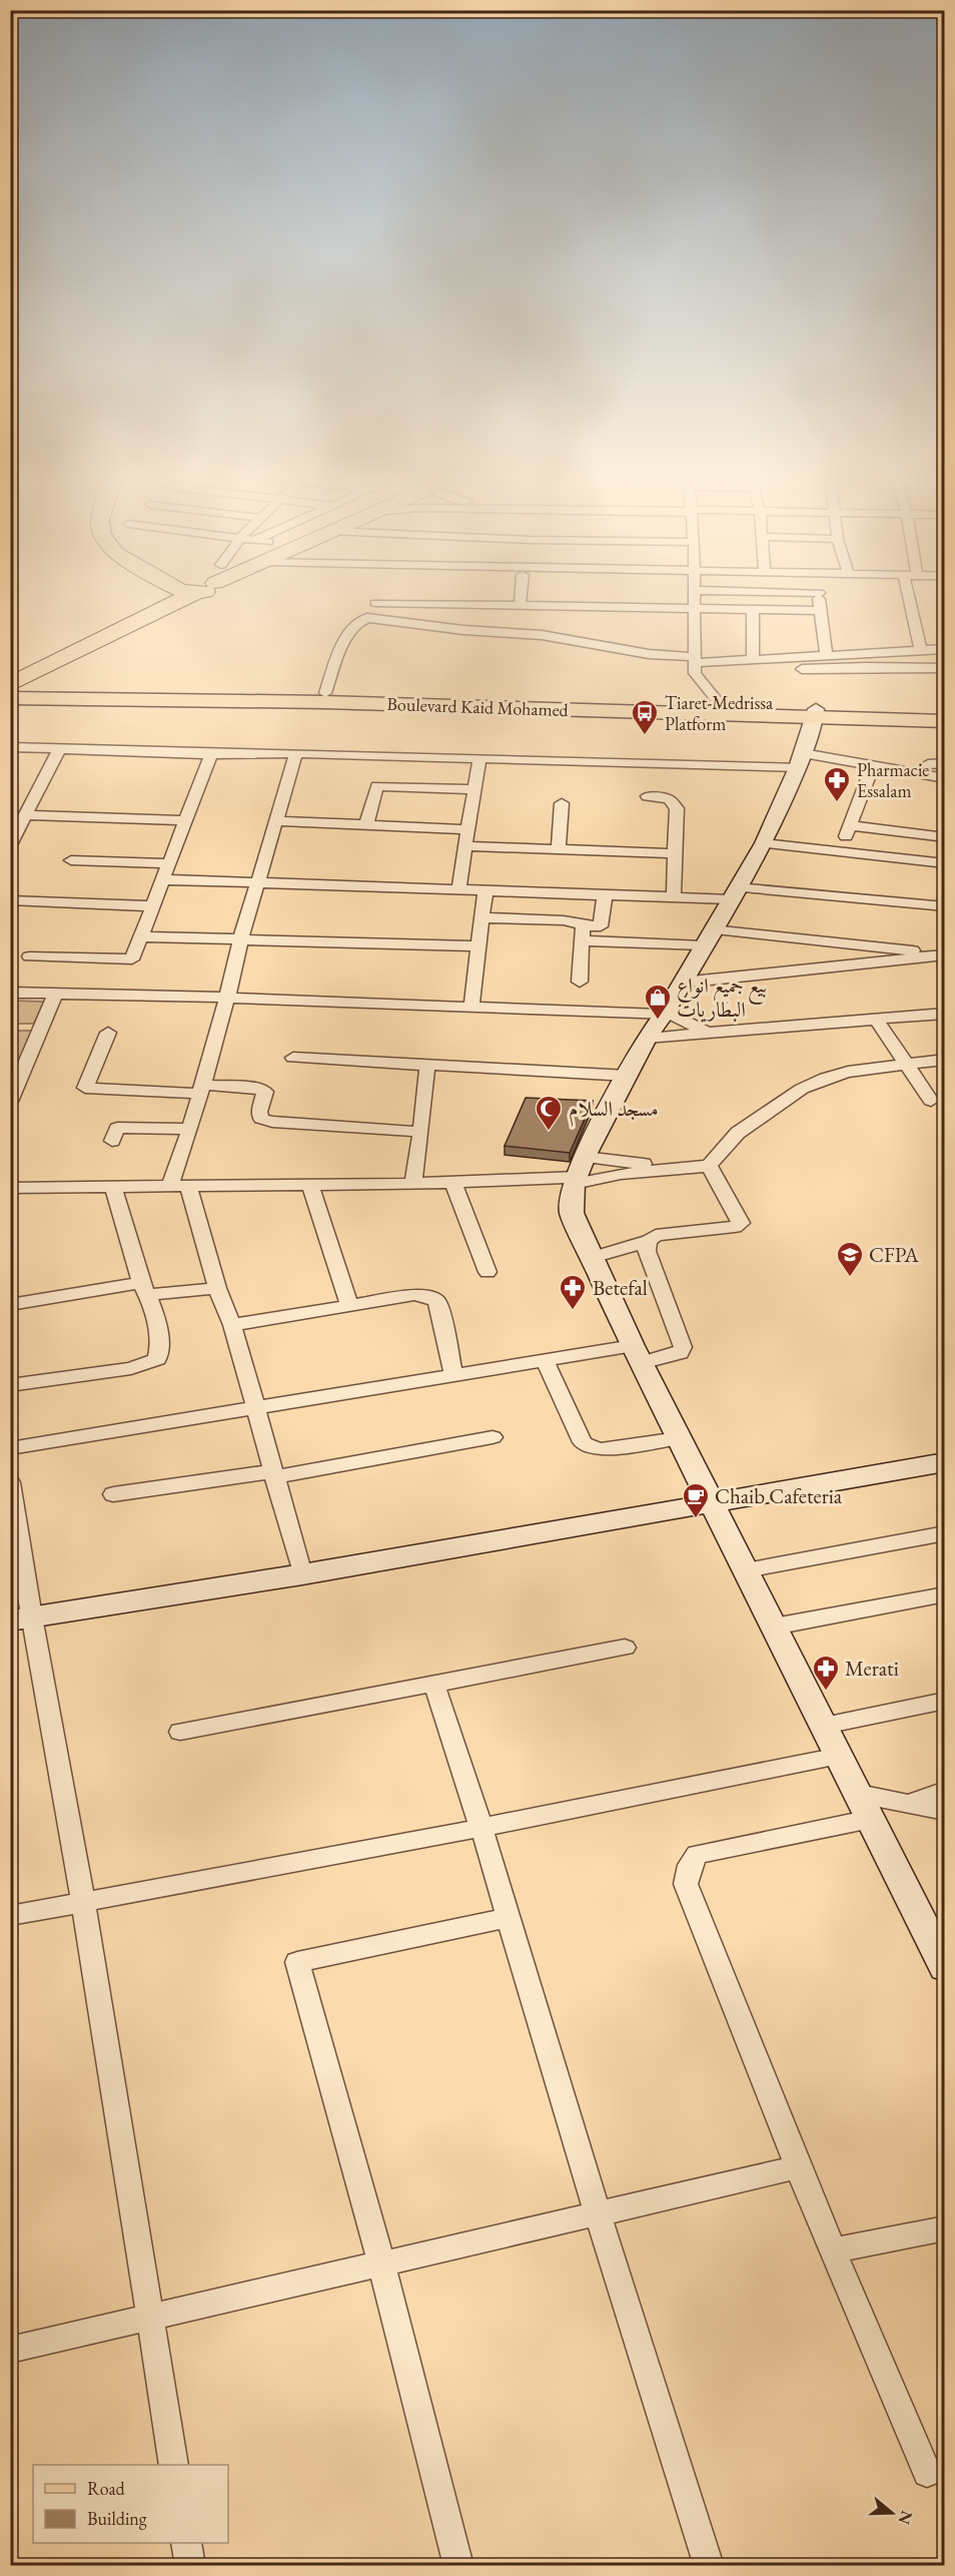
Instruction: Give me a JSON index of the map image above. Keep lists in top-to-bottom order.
{
  "streets": {
    "main road": ["Boulevard Kaid Mohamed"]
  },
  "places": {
    "bus stop": ["Tiaret-Medrissa Platform"],
    "pharmacy": ["Pharmacie Essalam", "Betefal", "Merati"],
    "shop": ["بيع جميع انواع البطاريات"],
    "mosque": ["مسجد السلام"],
    "school or university": ["CFPA"],
    "cafe": ["Chaib Cafeteria"]
  },
  "legend": ["Road", "Building"],
  "north": "right"
}
